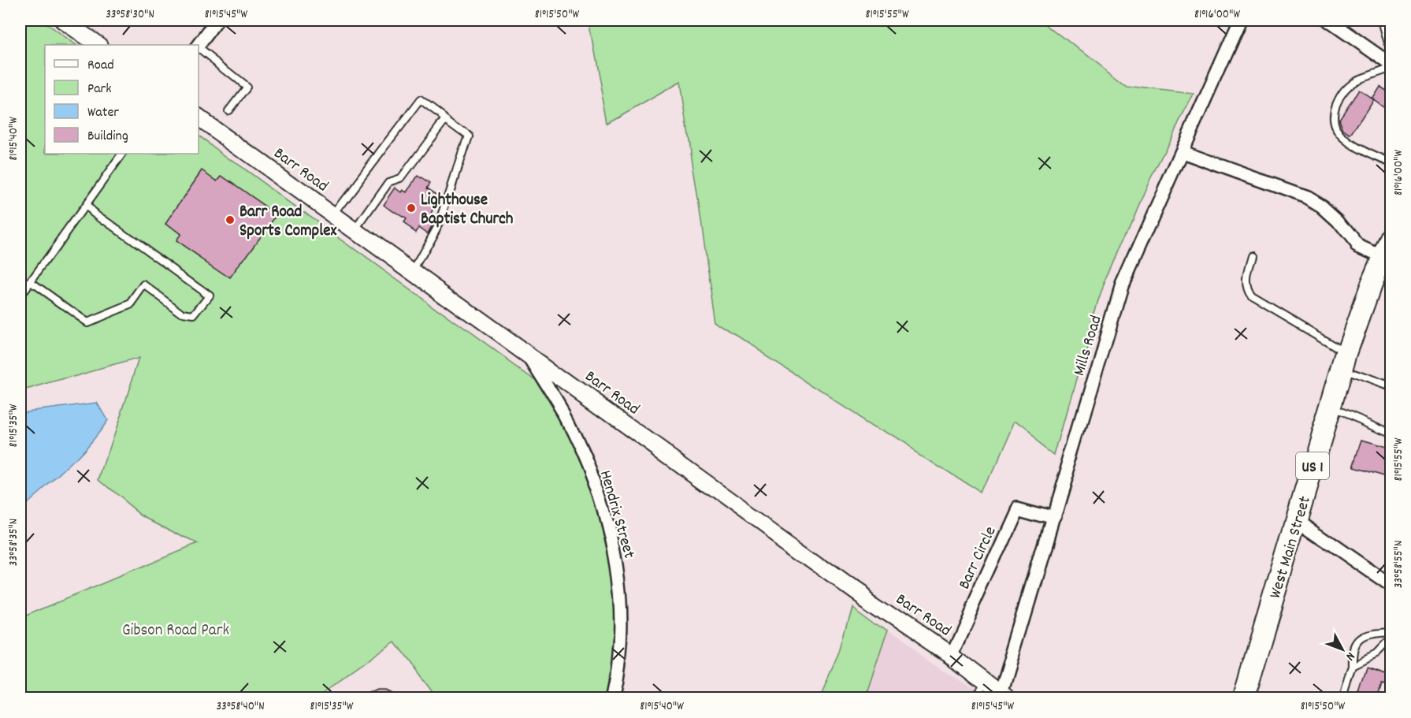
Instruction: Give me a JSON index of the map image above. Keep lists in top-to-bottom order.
{
  "streets": {
    "main road": ["US 1", "West Main Street"],
    "street": [
      "Barr Road",
      "Mills Road",
      "Hendrix Street",
      "Barr Circle"
    ]
  },
  "crossings": [
    ["Barr Road", "Mills Road"],
    ["Barr Road", "Hendrix Street"],
    ["Barr Road", "Barr Circle"],
    ["Mills Road", "Barr Circle"]
  ],
  "parks": ["Gibson Road Park"],
  "places": ["Lighthouse Baptist Church", "Barr Road Sports Complex"],
  "legend": [
    "Road",
    "Park",
    "Water",
    "Building"
  ],
  "north": "bottom right",
  "coordinates": [
    "33°58'30\"N",
    "81°15'45\"W",
    "81°15'50\"W",
    "81°15'55\"W",
    "81°16'00\"W",
    "81°15'40\"W",
    "81°15'35\"W",
    "33°58'35\"N",
    "33°58'55\"N",
    "33°58'40\"N"
  ]
}
